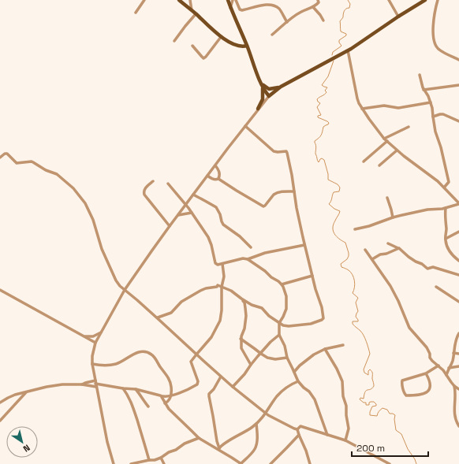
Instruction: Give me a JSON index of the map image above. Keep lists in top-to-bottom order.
{
  "scale_bar": "200 m",
  "north": "bottom right"
}
